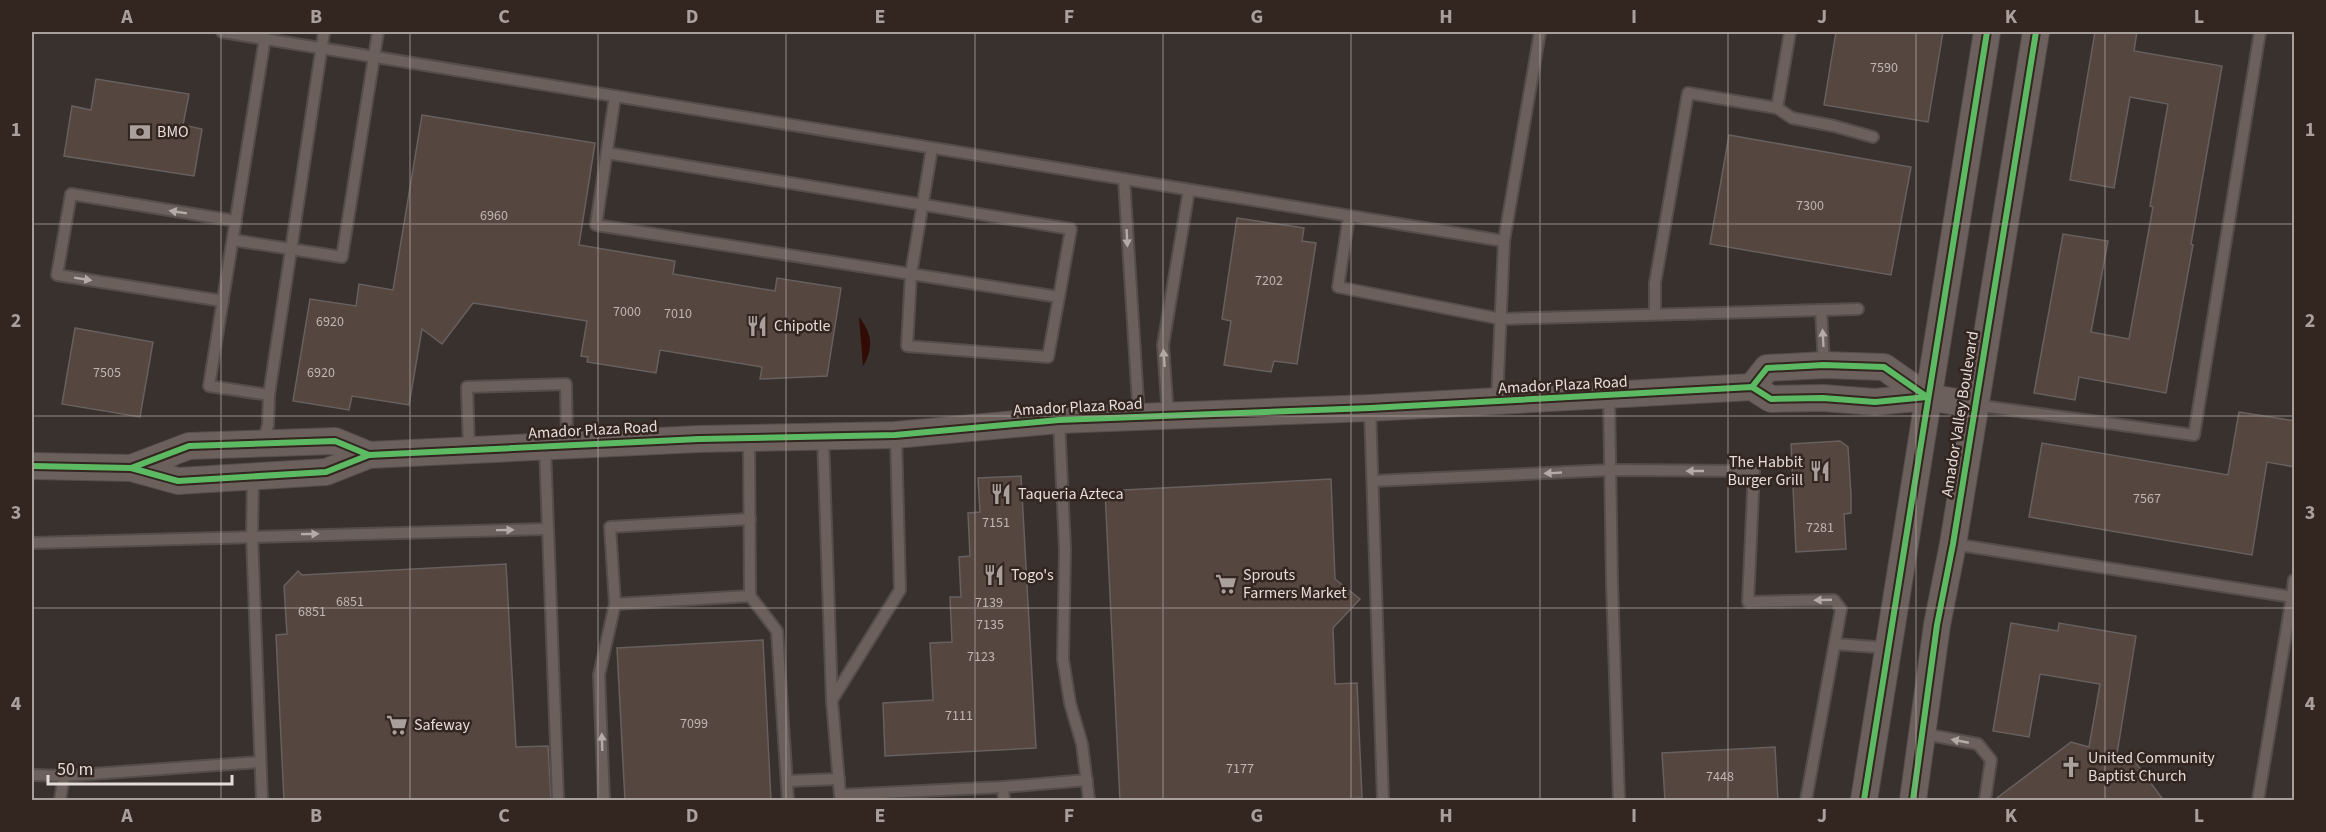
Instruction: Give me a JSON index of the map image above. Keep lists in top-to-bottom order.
{
  "streets": {
    "street": ["Amador Plaza Road", "Amador Valley Boulevard"]
  },
  "crossings": [
    ["Amador Plaza Road", "Amador Valley Boulevard"]
  ],
  "places": {
    "bank": ["BMO"],
    "restaurant": [
      "Chipotle",
      "The Habbit Burger Grill",
      "Taqueria Azteca",
      "Togo's"
    ],
    "supermarket": ["Sprouts Farmers Market", "Safeway"],
    "church": ["United Community Baptist Church"]
  },
  "house_numbers": [
    "7590",
    "7300",
    "6960",
    "7202",
    "7000",
    "7010",
    "6920",
    "7505",
    "6920",
    "7567",
    "7151",
    "7281",
    "6851",
    "7139",
    "6851",
    "7135",
    "7123",
    "7111",
    "7099",
    "7177",
    "7448"
  ],
  "scale_bar": "50 m",
  "grid": {
    "columns": [
      "A",
      "B",
      "C",
      "D",
      "E",
      "F",
      "G",
      "H",
      "I",
      "J",
      "K",
      "L"
    ],
    "rows": [
      "1",
      "2",
      "3",
      "4"
    ]
  }
}
